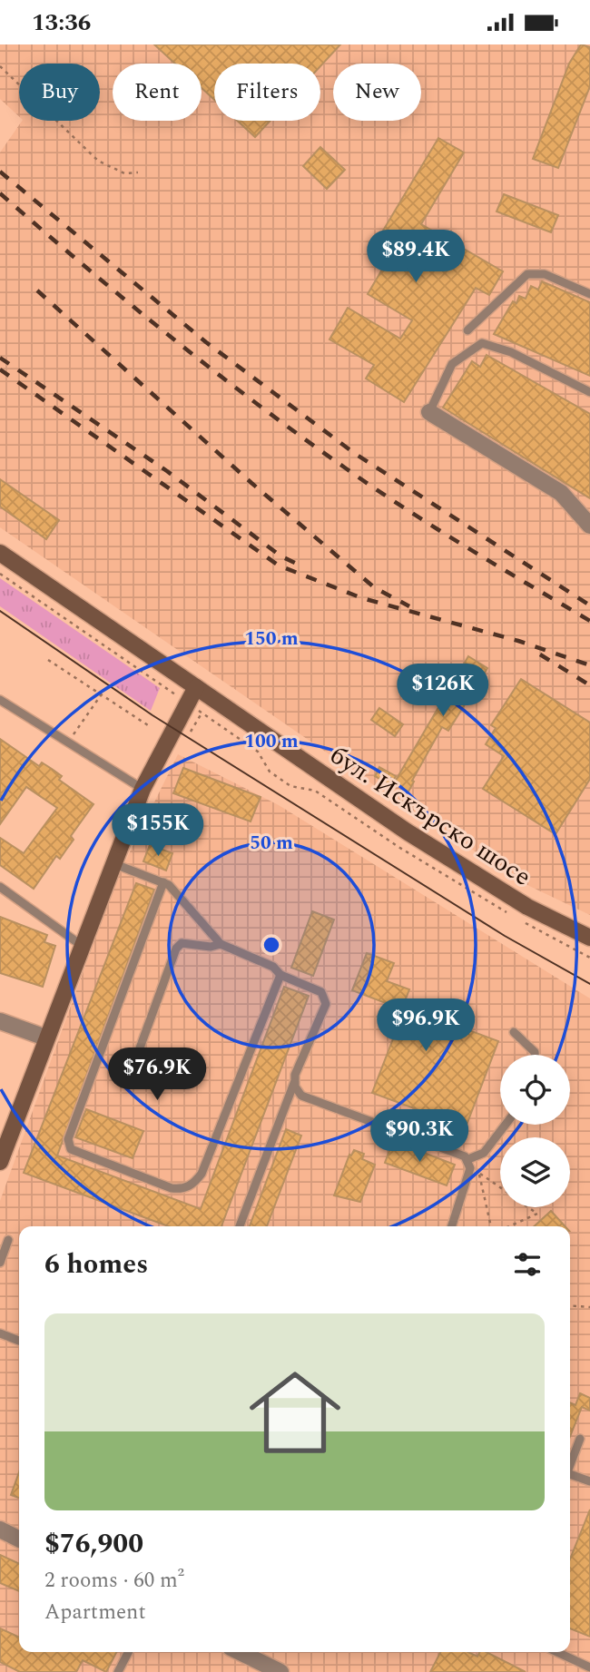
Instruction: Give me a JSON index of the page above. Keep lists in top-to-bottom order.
{
  "streets": {
    "main road": ["бул. Искърско шосе"]
  },
  "page": {
    "status": "13:36",
    "chip": [
      "Buy",
      "Rent",
      "Filters",
      "New"
    ],
    "price": [
      "$89.4K",
      "$126K",
      "$155K",
      "$96.9K",
      "$76.9K",
      "$90.3K"
    ],
    "heading": "6 homes",
    "list": [
      {
        "name": "$76,900",
        "note": "2 rooms · 60 m² · Apartment"
      }
    ]
  },
  "rings": ["150 m", "100 m", "50 m"]
}
